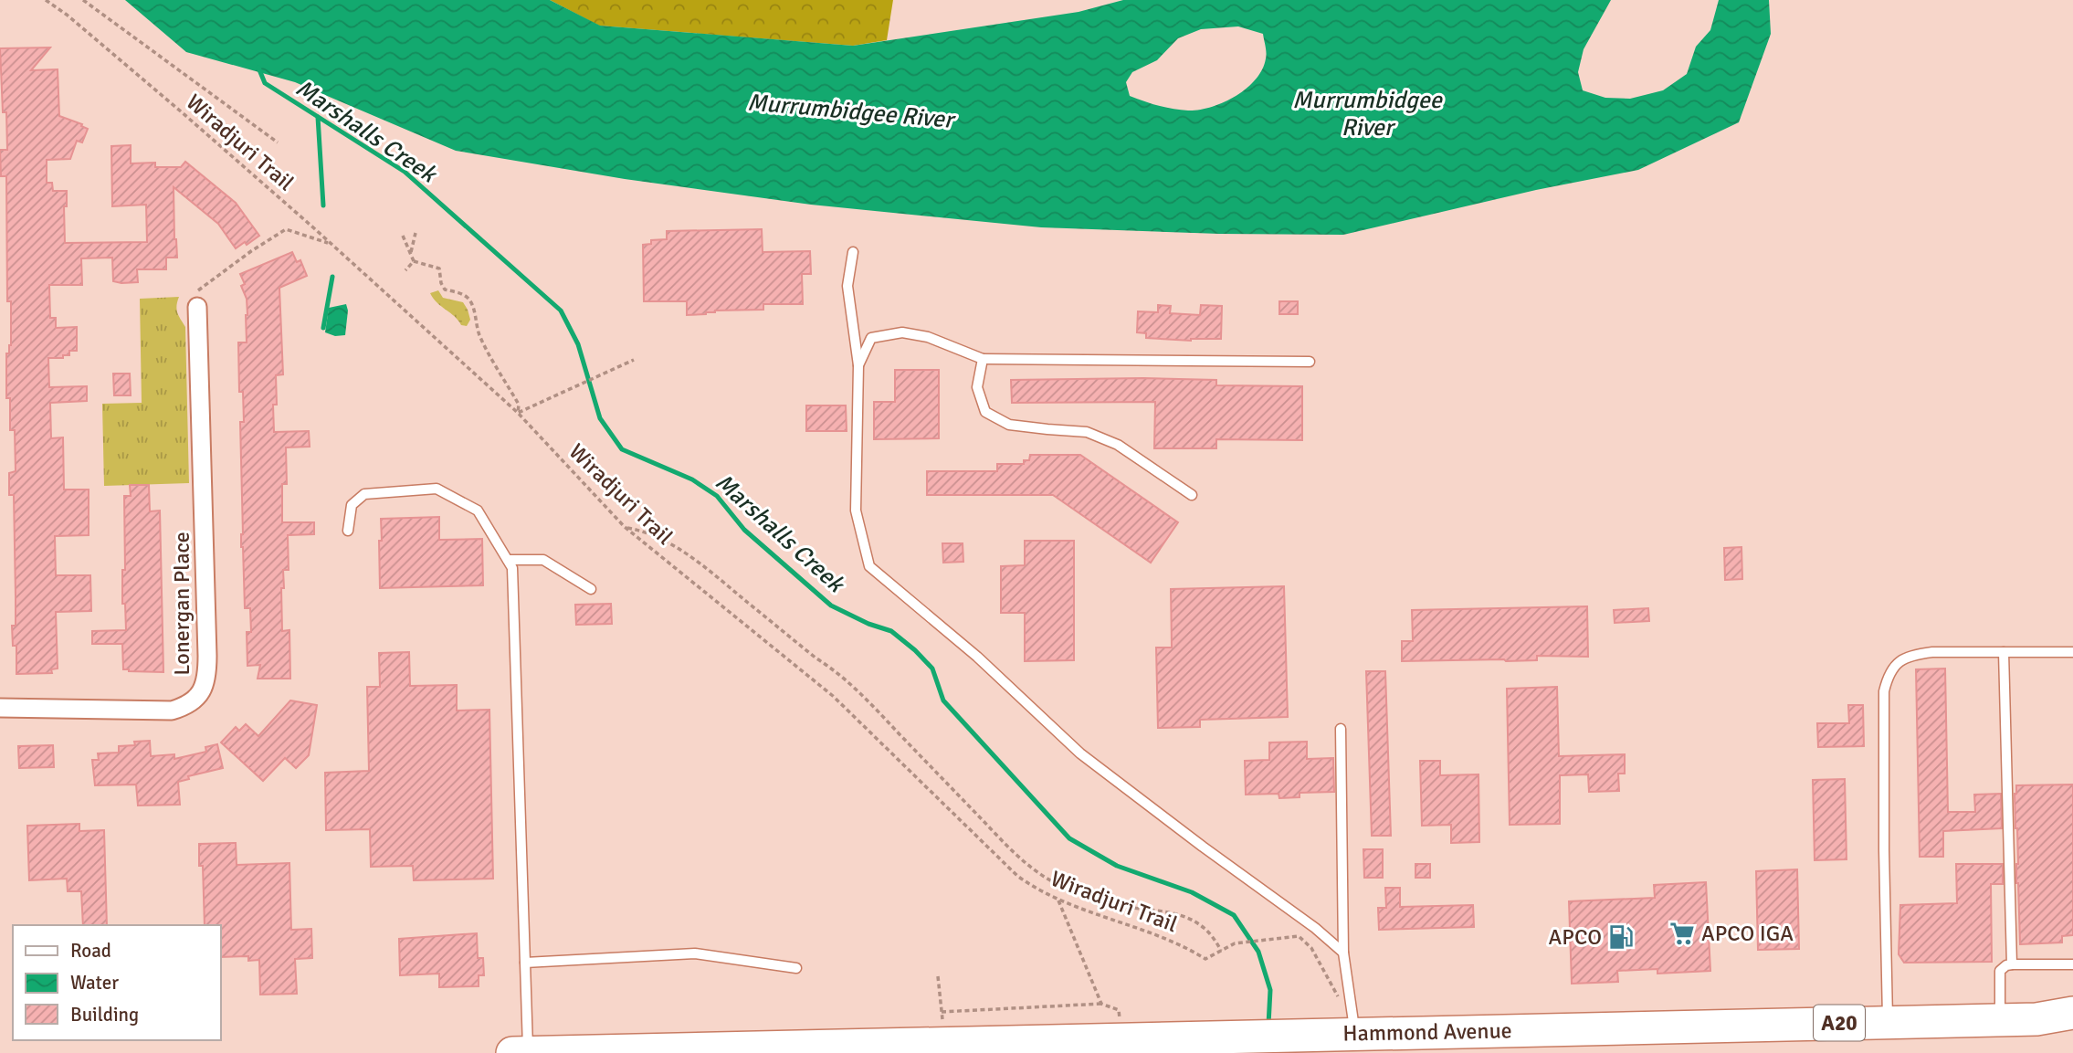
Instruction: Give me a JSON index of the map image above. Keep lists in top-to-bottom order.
{
  "streets": {
    "highway": ["A20", "Hammond Avenue"],
    "street": ["Lonergan Place"],
    "path": ["Wiradjuri Trail"]
  },
  "water": ["Murrumbidgee River", "Marshalls Creek"],
  "places": {
    "supermarket": ["APCO IGA"],
    "fuel station": ["APCO"]
  },
  "legend": ["Road", "Water", "Building"]
}
